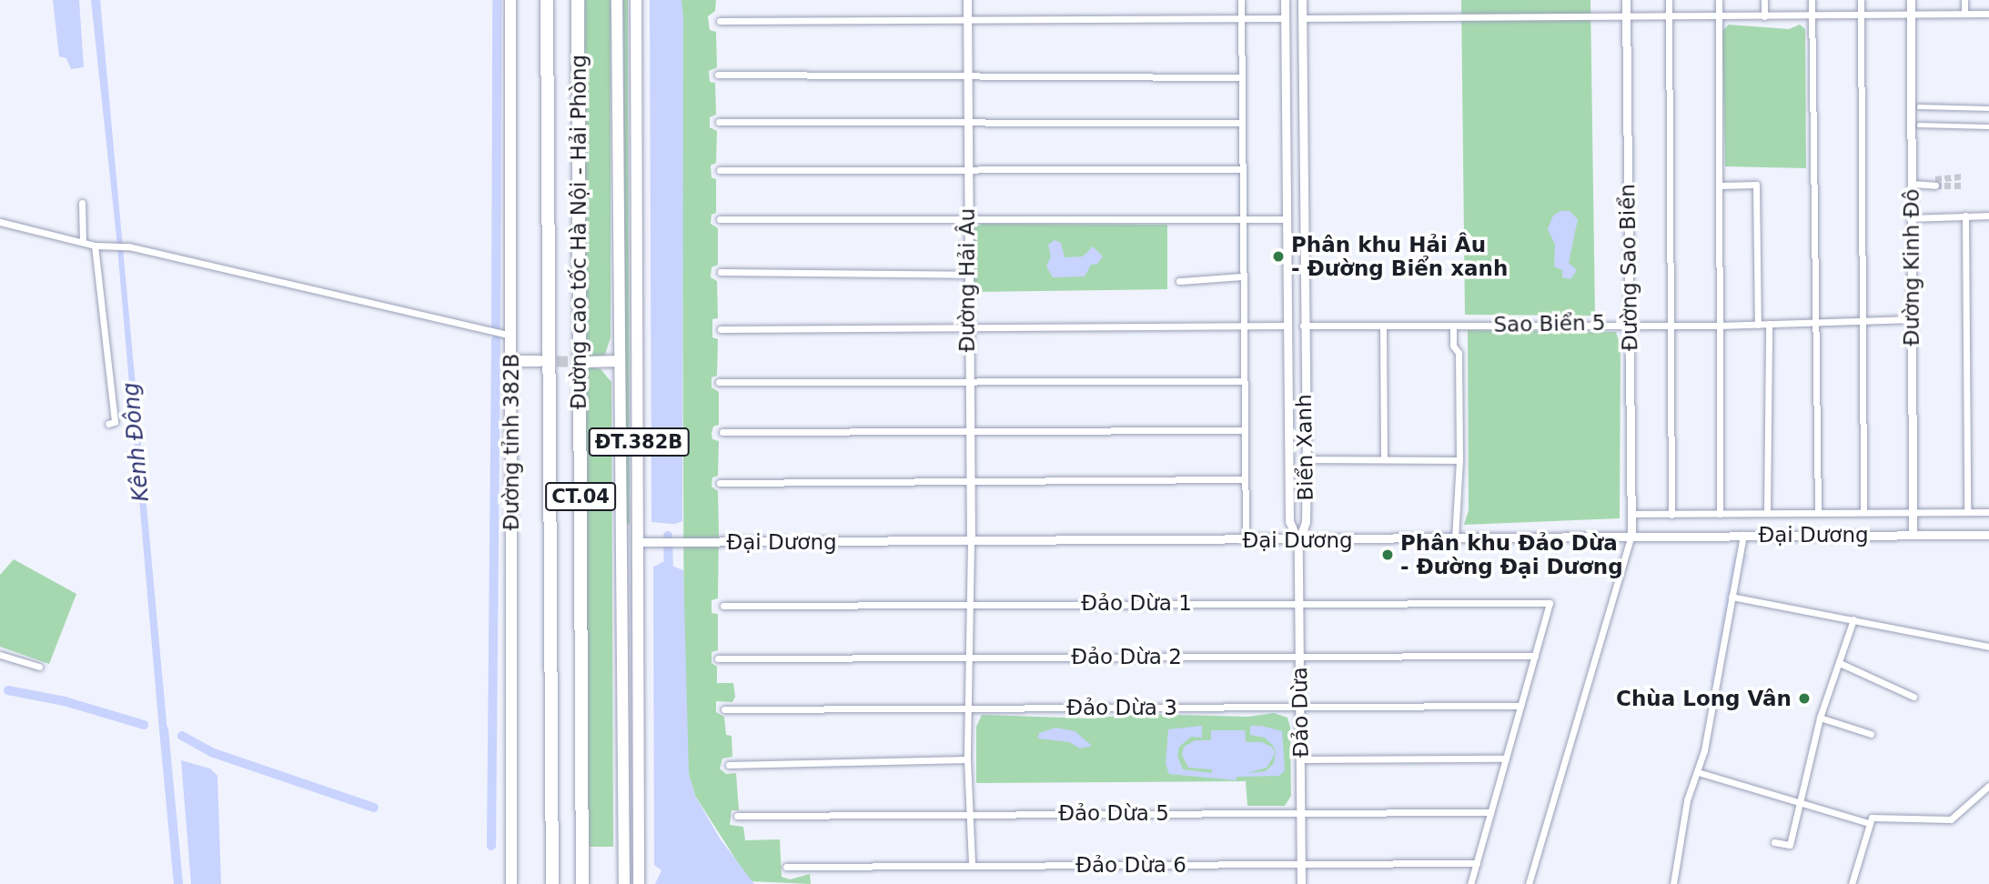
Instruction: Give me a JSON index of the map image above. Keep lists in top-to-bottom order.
{
  "streets": {
    "highway": ["Đường cao tốc Hà Nội - Hải Phòng", "CT.04"],
    "main road": ["Đường tỉnh 382B", "ĐT.382B"],
    "street": [
      "Đường Sao Biển",
      "Đường Kinh Đô",
      "Đường Hải Âu",
      "Sao Biển 5",
      "Biển Xanh",
      "Đại Dương",
      "Đảo Dừa 1",
      "Đảo Dừa 2",
      "Đảo Dừa 3",
      "Đảo Dừa",
      "Đảo Dừa 5",
      "Đảo Dừa 6"
    ]
  },
  "crossings": [
    ["Đường Sao Biển", "Sao Biển 5"],
    ["Đường Sao Biển", "Đại Dương"],
    ["Đường Kinh Đô", "Sao Biển 5"],
    ["Đường Kinh Đô", "Đại Dương"],
    ["Đường Hải Âu", "Đại Dương"],
    ["Sao Biển 5", "Biển Xanh"],
    ["ĐT.382B", "Đại Dương"],
    ["Biển Xanh", "Đại Dương"],
    ["Biển Xanh", "Đảo Dừa"],
    ["Đại Dương", "Đảo Dừa"],
    ["Đảo Dừa 1", "Đảo Dừa 2"],
    ["Đảo Dừa 1", "Đảo Dừa"],
    ["Đảo Dừa 2", "Đảo Dừa"],
    ["Đảo Dừa 3", "Đảo Dừa"],
    ["Đảo Dừa", "Đảo Dừa 5"],
    ["Đảo Dừa", "Đảo Dừa 6"]
  ],
  "water": ["Kênh Đông"],
  "places": ["Phân khu Hải Âu - Đường Biển xanh", "Phân khu Đảo Dừa - Đường Đại Dương", "Chùa Long Vân"]
}
